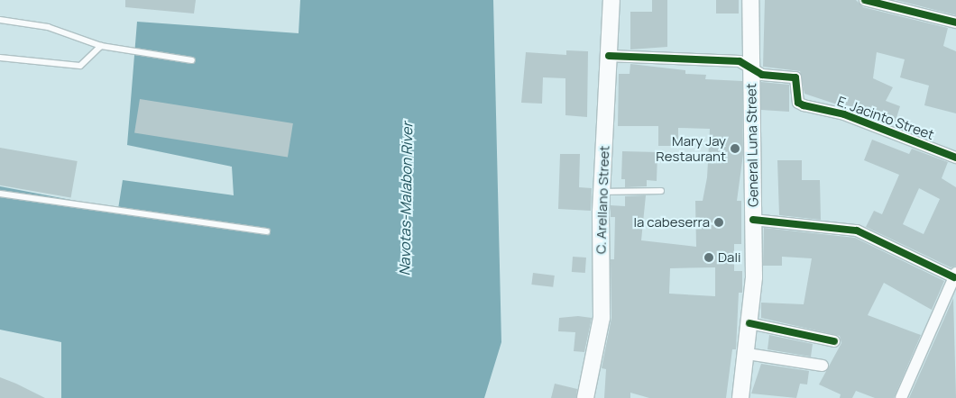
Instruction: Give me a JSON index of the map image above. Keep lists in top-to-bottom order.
{
  "streets": {
    "main road": ["General Luna Street", "C. Arellano Street"],
    "street": ["E. Jacinto Street"]
  },
  "crossings": [
    ["E. Jacinto Street", "General Luna Street"]
  ],
  "water": ["Navotas-Malabon River"],
  "places": ["Mary Jay Restaurant", "la cabeserra", "Dali"]
}
